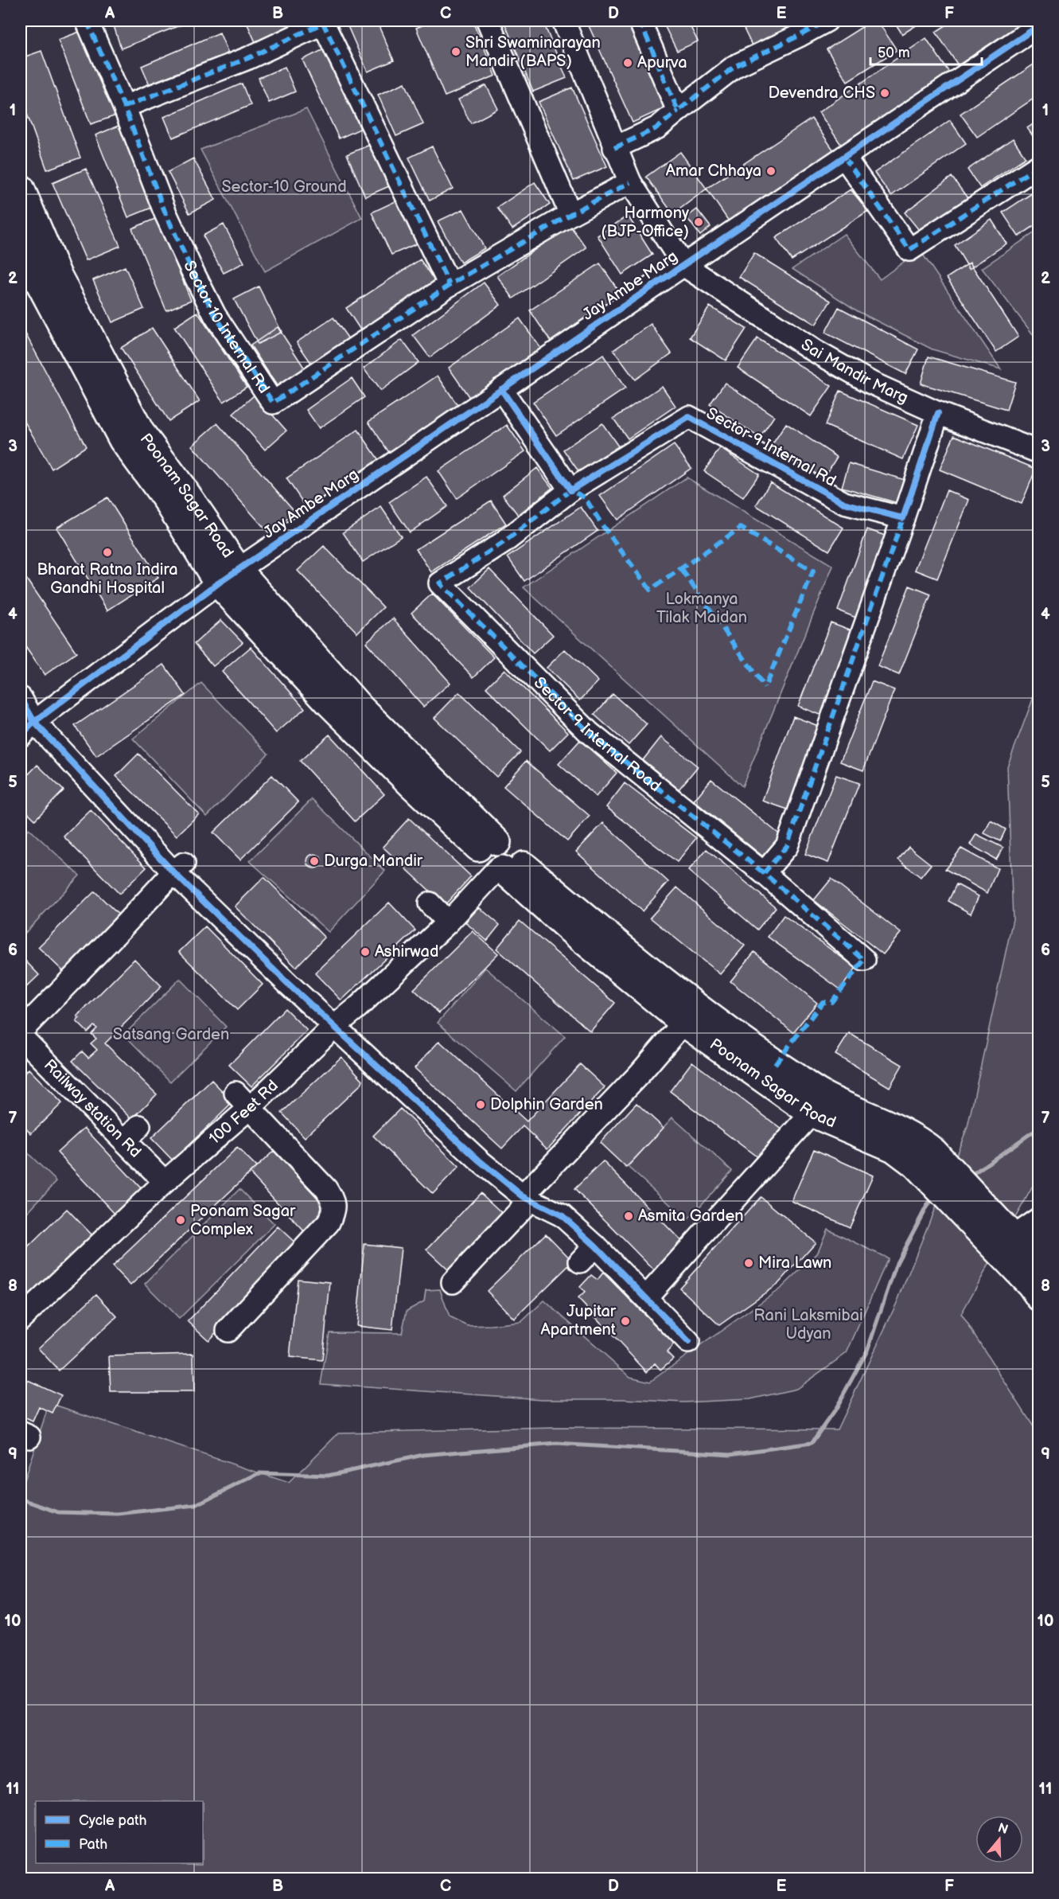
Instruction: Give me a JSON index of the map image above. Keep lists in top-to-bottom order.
{
  "streets": {
    "main road": ["Poonam Sagar Road"],
    "street": [
      "Jay Ambe Marg",
      "Sector-10 Internal Rd",
      "Sai Mandir Marg",
      "Sector-9 Internal Rd",
      "Sector-9 Internal Road",
      "Railway station Rd",
      "100 Feet Rd"
    ]
  },
  "crossings": [
    ["Jay Ambe Marg", "Sai Mandir Marg"],
    ["Jay Ambe Marg", "Poonam Sagar Road"],
    ["Sector-9 Internal Rd", "Sector-9 Internal Road"],
    ["Poonam Sagar Road", "100 Feet Rd"],
    ["Railway station Rd", "100 Feet Rd"]
  ],
  "parks": [
    "Sector-10 Ground",
    "Lokmanya Tilak Maidan",
    "Satsang Garden",
    "Rani Laksmibai Udyan"
  ],
  "places": [
    "Shri Swaminarayan Mandir (BAPS)",
    "Apurva",
    "Devendra CHS",
    "Amar Chhaya",
    "Harmony (BJP-Office)",
    "Bharat Ratna Indira Gandhi Hospital",
    "Durga Mandir",
    "Ashirwad",
    "Dolphin Garden",
    "Asmita Garden",
    "Poonam Sagar Complex",
    "Mira Lawn",
    "Jupitar Apartment"
  ],
  "legend": ["Cycle path", "Path"],
  "scale_bar": "50 m",
  "north": "top",
  "grid": {
    "columns": [
      "A",
      "B",
      "C",
      "D",
      "E",
      "F"
    ],
    "rows": [
      "1",
      "2",
      "3",
      "4",
      "5",
      "6",
      "7",
      "8",
      "9",
      "10",
      "11"
    ]
  }
}
